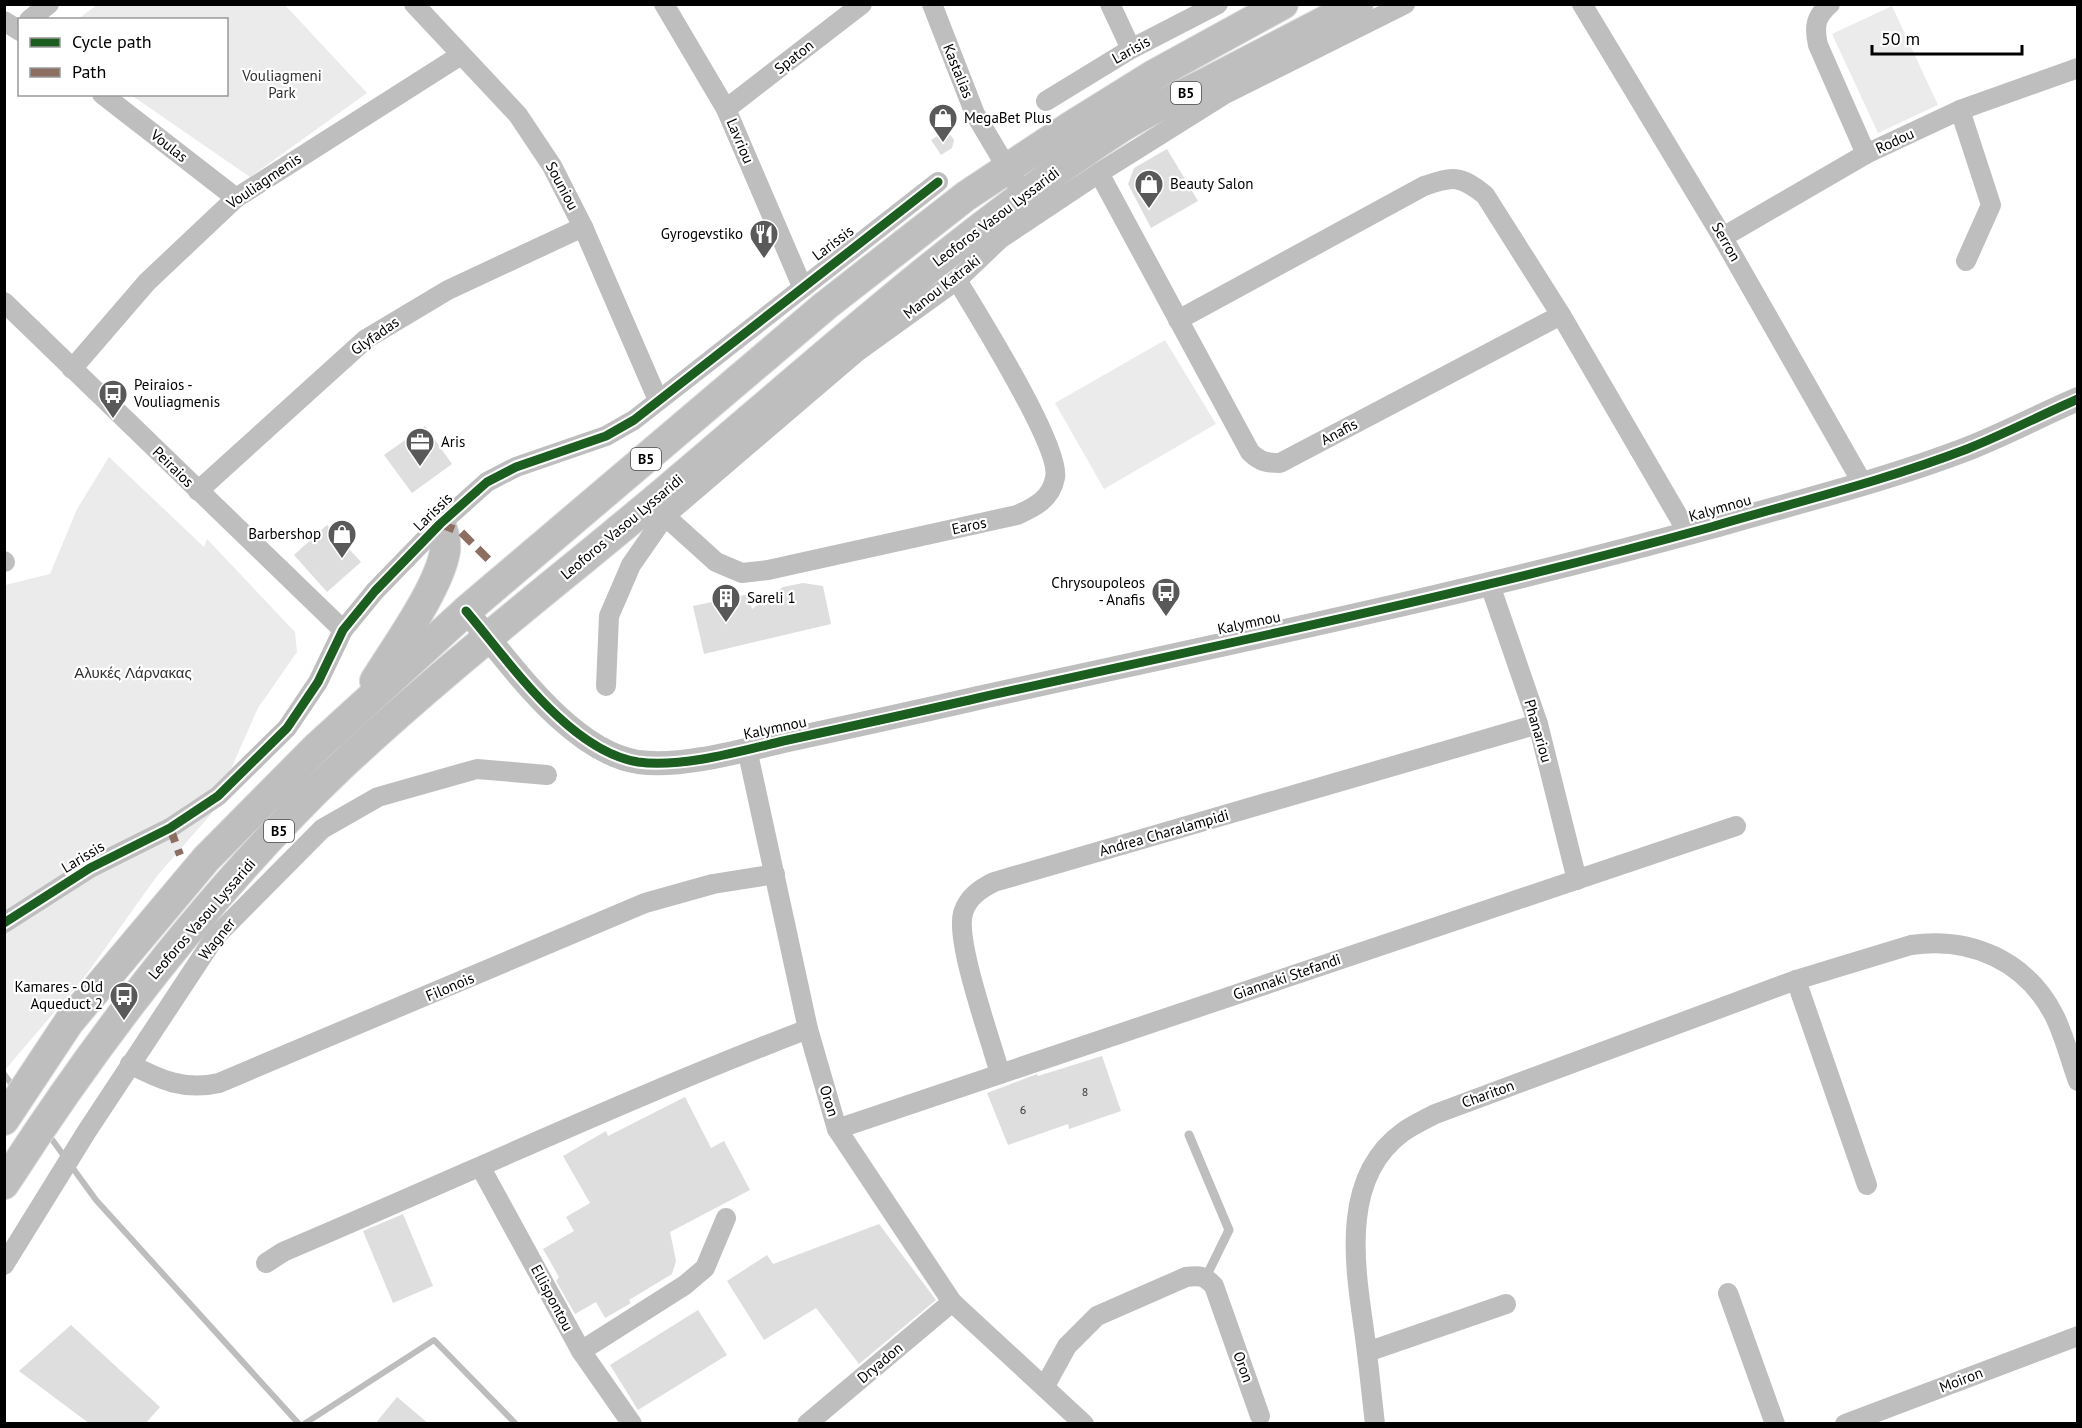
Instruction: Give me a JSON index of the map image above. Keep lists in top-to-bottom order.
{
  "streets": {
    "main road": ["B5", "Leoforos Vasou Lyssaridi"],
    "street": [
      "Larisis",
      "Spaton",
      "Kastalias",
      "Lavriou",
      "Rodou",
      "Voulas",
      "Vouliagmenis",
      "Souniou",
      "Serron",
      "Larissis",
      "Manou Katraki",
      "Glyfadas",
      "Anafis",
      "Peiraios",
      "Kalymnou",
      "Earos",
      "Phanariou",
      "Andrea Charalampidi",
      "Wagner",
      "Giannaki Stefandi",
      "Filonois",
      "Chariton",
      "Oron",
      "Ellispontou",
      "Dryadon",
      "Moiron"
    ]
  },
  "crossings": [
    ["Spaton", "Lavriou"],
    ["Kastalias", "Leoforos Vasou Lyssaridi"],
    ["Lavriou", "Larissis"],
    ["Rodou", "Serron"],
    ["Voulas", "Vouliagmenis"],
    ["Vouliagmenis", "Souniou"],
    ["Vouliagmenis", "Peiraios"],
    ["Souniou", "Larissis"],
    ["Souniou", "Glyfadas"],
    ["Leoforos Vasou Lyssaridi", "Kalymnou"],
    ["Serron", "Kalymnou"],
    ["Larissis", "Peiraios"],
    ["Manou Katraki", "Anafis"],
    ["Manou Katraki", "Earos"],
    ["Glyfadas", "Peiraios"],
    ["Kalymnou", "Phanariou"],
    ["Kalymnou", "Oron"],
    ["Phanariou", "Andrea Charalampidi"],
    ["Phanariou", "Giannaki Stefandi"],
    ["Andrea Charalampidi", "Giannaki Stefandi"],
    ["Wagner", "Filonois"],
    ["Giannaki Stefandi", "Oron"],
    ["Filonois", "Oron"],
    ["Oron", "Dryadon"]
  ],
  "parks": ["Vouliagmeni Park", "Αλυκές Λάρνακας"],
  "places": {
    "shop": ["MegaBet Plus", "Beauty Salon", "Barbershop"],
    "restaurant": ["Gyrogevstiko"],
    "bus stop": ["Peiraios - Vouliagmenis", "Chrysoupoleos - Anafis", "Kamares - Old Aqueduct 2"],
    "office": ["Aris"],
    "building": ["Sareli 1"]
  },
  "house_numbers": ["8", "6"],
  "legend": ["Cycle path", "Path"],
  "scale_bar": "50 m"
}
